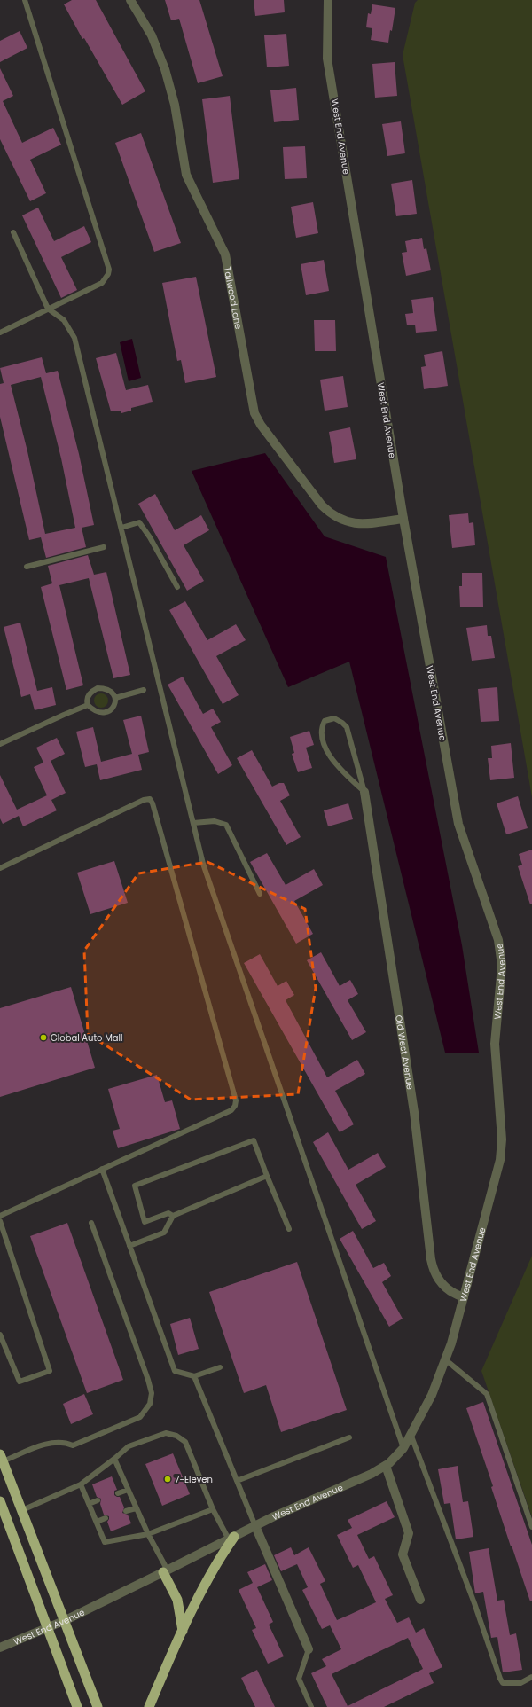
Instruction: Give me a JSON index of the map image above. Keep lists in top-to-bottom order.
{
  "streets": {
    "street": ["West End Avenue", "Tallwood Lane", "Old West Avenue"]
  },
  "crossings": [
    ["West End Avenue", "Tallwood Lane"],
    ["West End Avenue", "Old West Avenue"]
  ],
  "places": ["Global Auto Mall", "7-Eleven"]
}
